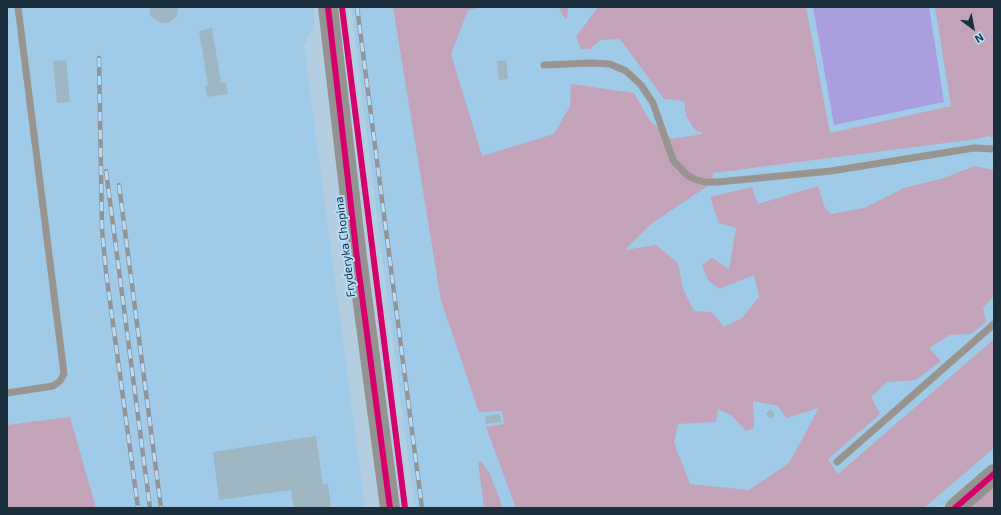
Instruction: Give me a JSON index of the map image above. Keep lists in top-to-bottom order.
{
  "streets": {
    "street": ["Fryderyka Chopina"]
  },
  "north": "bottom right"
}
